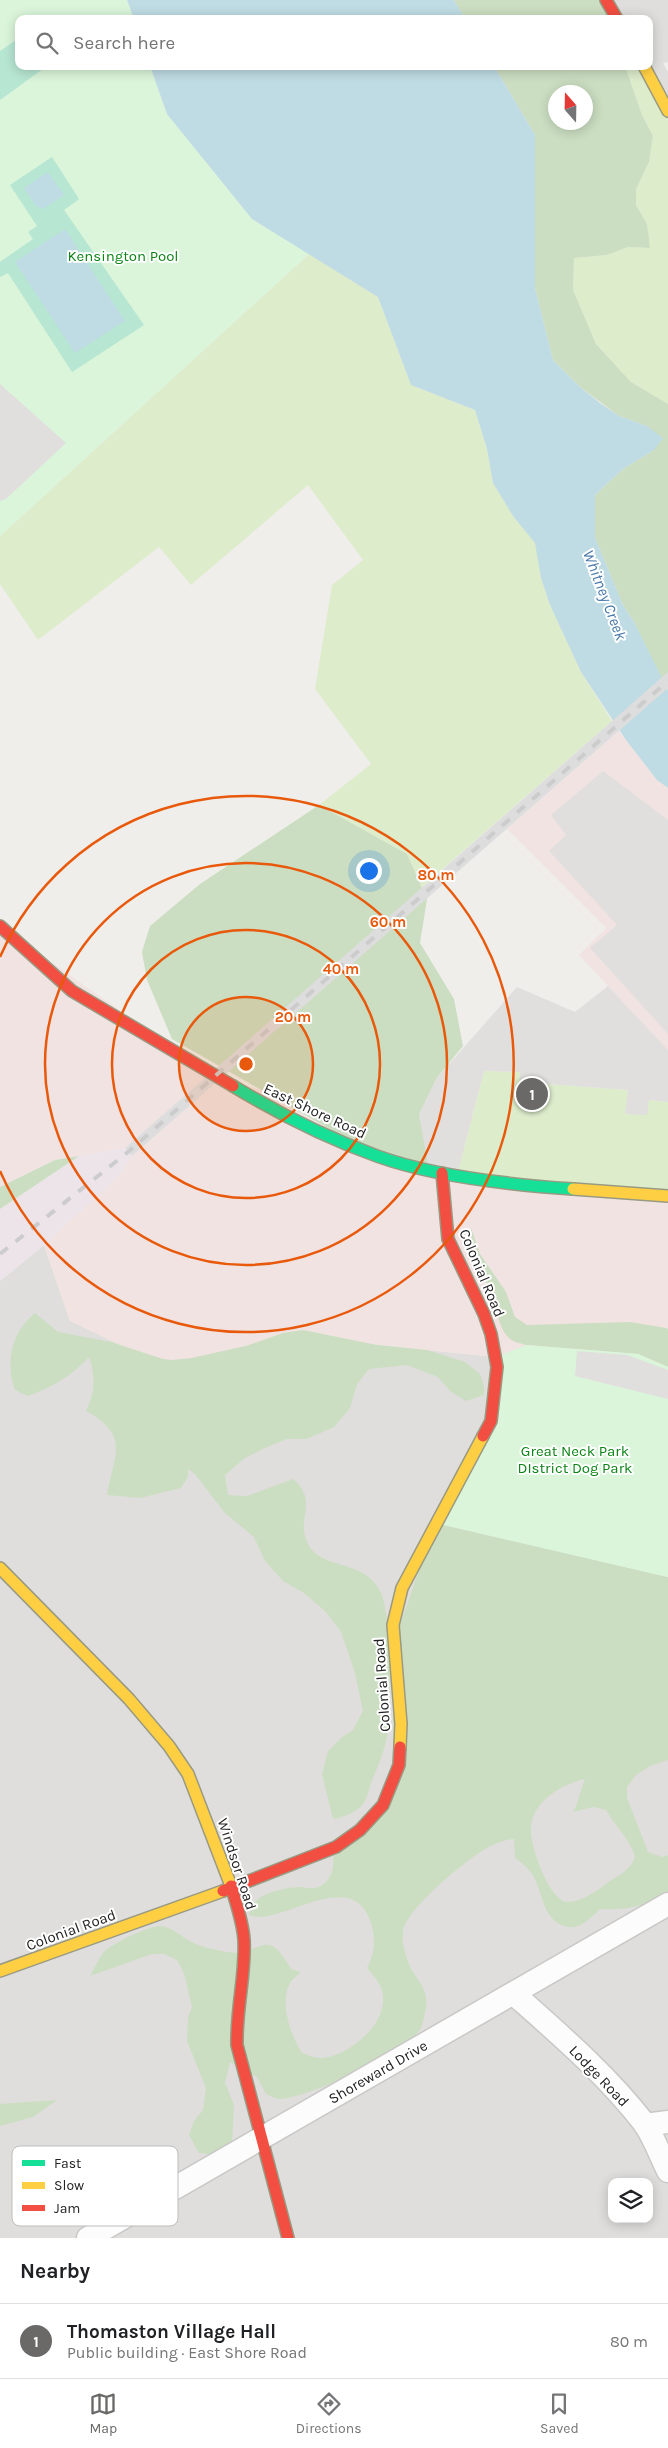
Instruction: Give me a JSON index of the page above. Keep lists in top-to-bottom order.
{
  "streets": {
    "street": [
      "East Shore Road",
      "Colonial Road",
      "Windsor Road",
      "Shoreward Drive",
      "Lodge Road"
    ]
  },
  "crossings": [
    ["East Shore Road", "Colonial Road"],
    ["Colonial Road", "Windsor Road"],
    ["Windsor Road", "Shoreward Drive"],
    ["Shoreward Drive", "Lodge Road"]
  ],
  "water": ["Whitney Creek"],
  "parks": ["Kensington Pool", "Great Neck Park DIstrict Dog Park"],
  "legend": ["Fast", "Slow", "Jam"],
  "north": "top",
  "page": {
    "search": "Search here",
    "pins": "1",
    "heading": "Nearby",
    "list": [
      {
        "mark": "1",
        "name": "Thomaston Village Hall",
        "note": "Public building · East Shore Road",
        "value": "80 m"
      }
    ],
    "nav": ["Map", "Directions", "Saved"]
  },
  "rings": [
    "80 m",
    "60 m",
    "40 m",
    "20 m"
  ]
}
